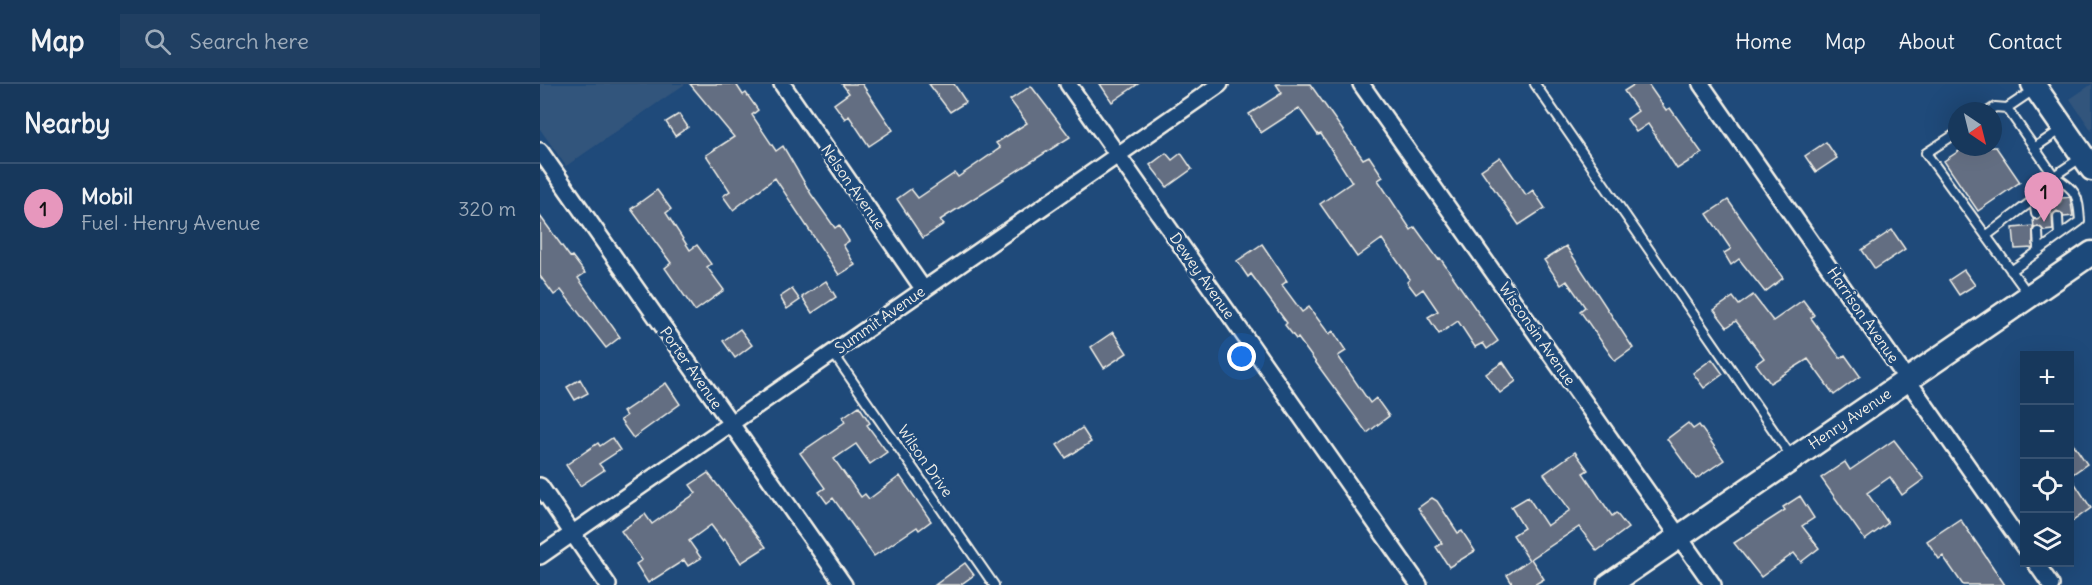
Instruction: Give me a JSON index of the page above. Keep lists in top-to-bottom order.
{
  "streets": {
    "street": [
      "Nelson Avenue",
      "Dewey Avenue",
      "Harrison Avenue",
      "Summit Avenue",
      "Wisconsin Avenue",
      "Porter Avenue",
      "Henry Avenue"
    ],
    "lane": ["Wilson Drive"]
  },
  "crossings": [
    ["Nelson Avenue", "Summit Avenue"],
    ["Dewey Avenue", "Summit Avenue"],
    ["Harrison Avenue", "Henry Avenue"],
    ["Summit Avenue", "Porter Avenue"],
    ["Summit Avenue", "Wilson Drive"],
    ["Wisconsin Avenue", "Henry Avenue"]
  ],
  "north": "bottom right",
  "page": {
    "header": "Map",
    "search": "Search here",
    "nav": [
      "Home",
      "Map",
      "About",
      "Contact"
    ],
    "heading": "Nearby",
    "list": [
      {
        "mark": "1",
        "name": "Mobil",
        "note": "Fuel · Henry Avenue",
        "value": "320 m"
      }
    ],
    "pins": "1",
    "map_buttons": ["+", "−"]
  }
}
